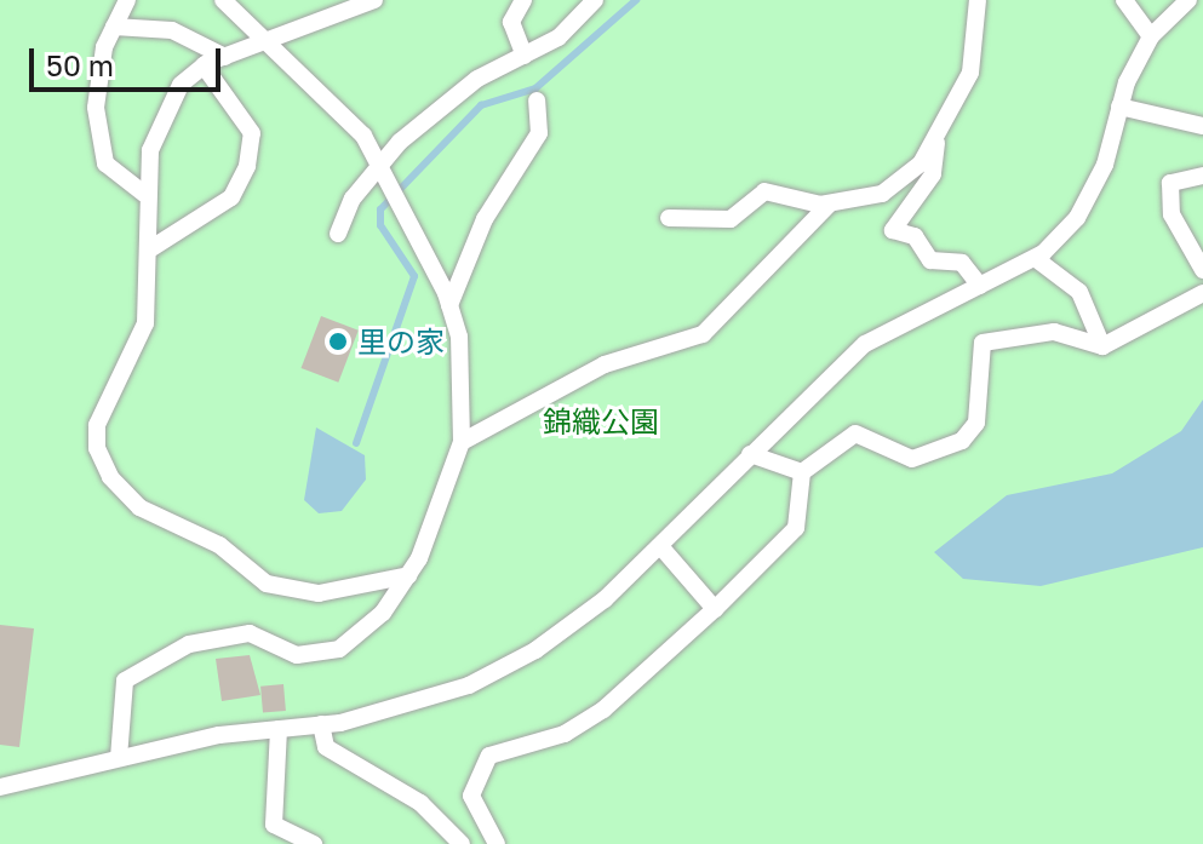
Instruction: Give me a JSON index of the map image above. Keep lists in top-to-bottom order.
{
  "parks": ["錦織公園"],
  "places": ["里の家"],
  "scale_bar": "50 m"
}
